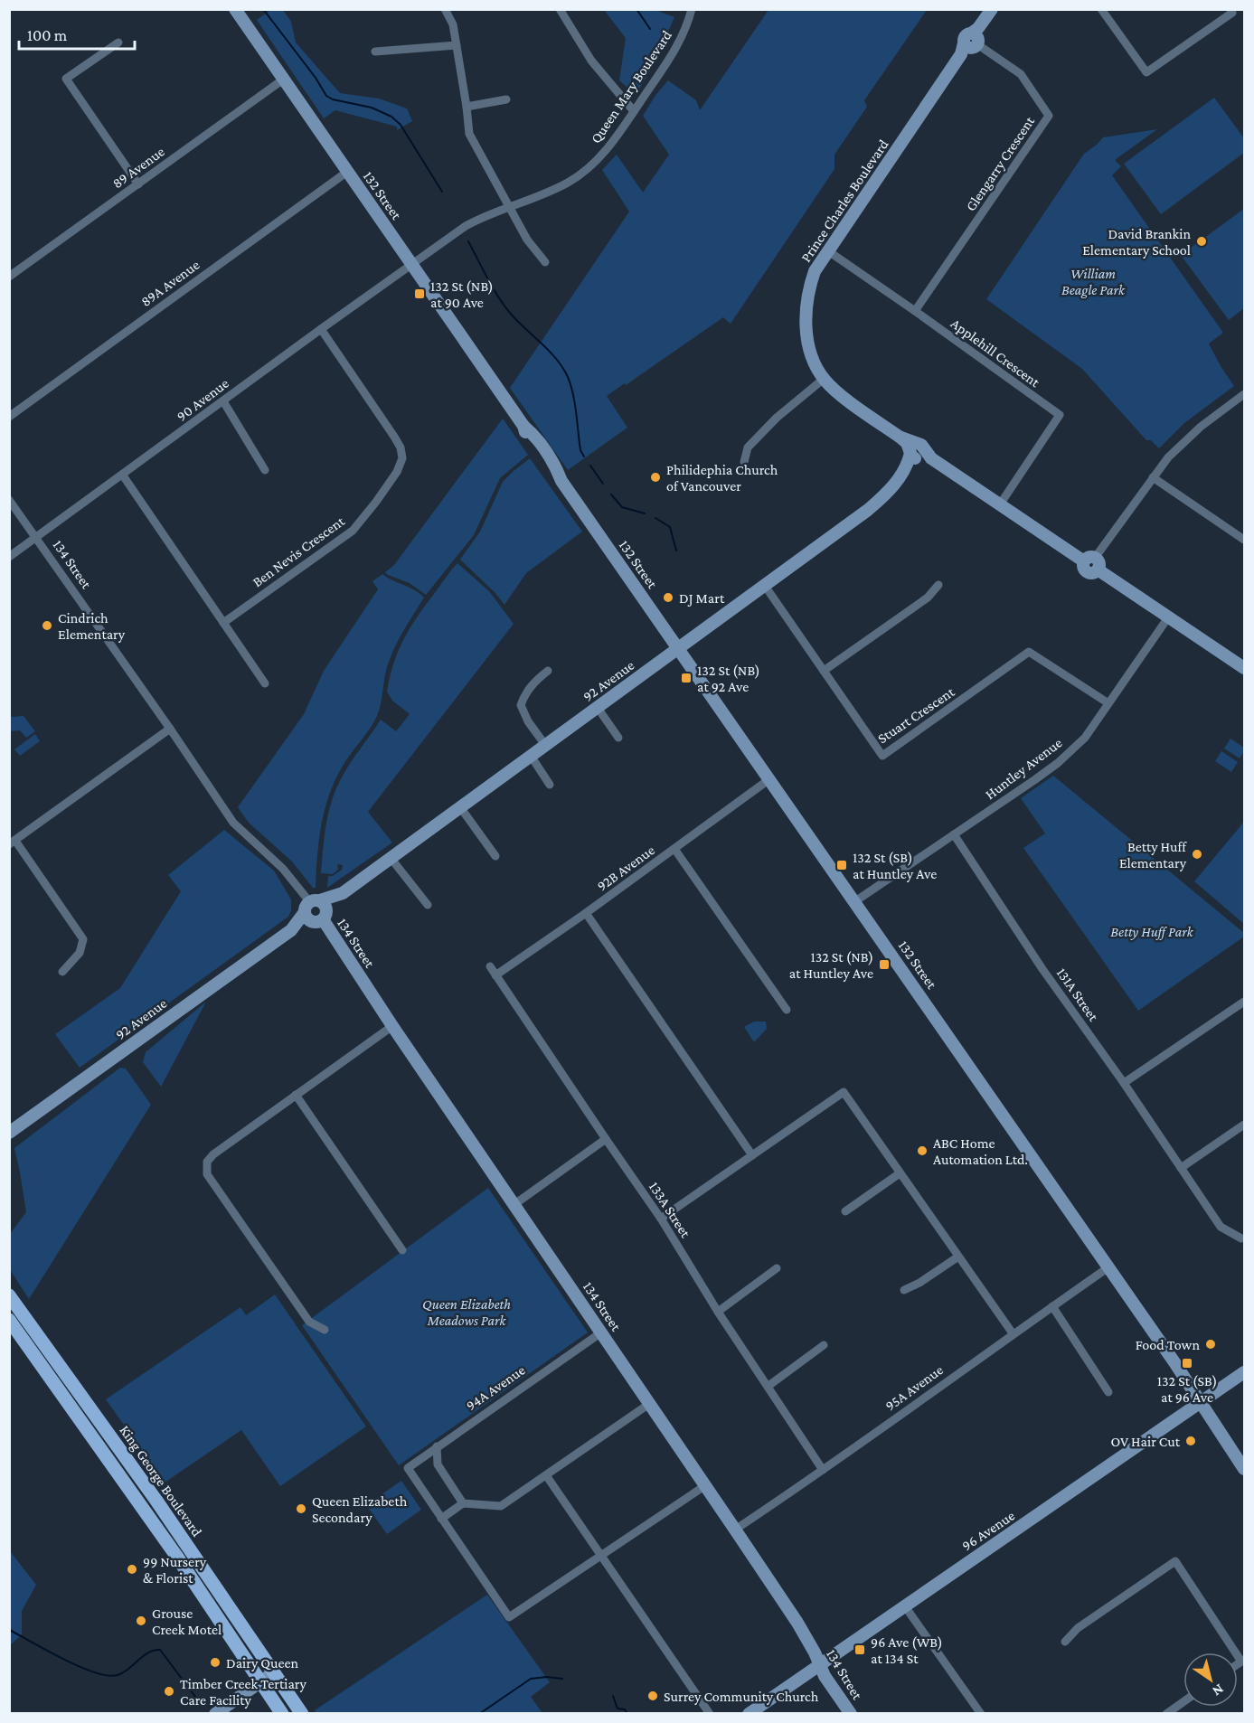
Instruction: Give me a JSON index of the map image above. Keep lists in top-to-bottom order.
{
  "streets": {
    "main road": [
      "132 Street",
      "Prince Charles Boulevard",
      "134 Street",
      "92 Avenue",
      "King George Boulevard",
      "96 Avenue"
    ],
    "street": [
      "Queen Mary Boulevard",
      "Glengarry Crescent",
      "89 Avenue",
      "89A Avenue",
      "Applehill Crescent",
      "90 Avenue",
      "Ben Nevis Crescent",
      "Stuart Crescent",
      "Huntley Avenue",
      "92B Avenue",
      "131A Street",
      "133A Street",
      "94A Avenue",
      "95A Avenue"
    ]
  },
  "crossings": [
    ["Queen Mary Boulevard", "132 Street"],
    ["Queen Mary Boulevard", "90 Avenue"],
    ["Glengarry Crescent", "Prince Charles Boulevard"],
    ["Glengarry Crescent", "Applehill Crescent"],
    ["89 Avenue", "132 Street"],
    ["132 Street", "89A Avenue"],
    ["132 Street", "90 Avenue"],
    ["132 Street", "92 Avenue"],
    ["132 Street", "Huntley Avenue"],
    ["132 Street", "92B Avenue"],
    ["132 Street", "95A Avenue"],
    ["132 Street", "96 Avenue"],
    ["Prince Charles Boulevard", "Applehill Crescent"],
    ["Prince Charles Boulevard", "92 Avenue"],
    ["Prince Charles Boulevard", "Huntley Avenue"],
    ["90 Avenue", "Ben Nevis Crescent"],
    ["90 Avenue", "134 Street"],
    ["134 Street", "92 Avenue"],
    ["134 Street", "94A Avenue"],
    ["134 Street", "95A Avenue"],
    ["134 Street", "96 Avenue"],
    ["92 Avenue", "Stuart Crescent"],
    ["Stuart Crescent", "Huntley Avenue"],
    ["Huntley Avenue", "131A Street"],
    ["92B Avenue", "133A Street"],
    ["133A Street", "95A Avenue"]
  ],
  "parks": ["William Beagle Park", "Betty Huff Park", "Queen Elizabeth Meadows Park"],
  "places": {
    "other": [
      "David Brankin Elementary School",
      "Philidephia Church of Vancouver",
      "DJ Mart",
      "Cindrich Elementary",
      "Betty Huff Elementary",
      "ABC Home Automation Ltd.",
      "Food Town",
      "OV Hair Cut",
      "Queen Elizabeth Secondary",
      "99 Nursery & Florist",
      "Grouse Creek Motel",
      "Dairy Queen",
      "Timber Creek Tertiary Care Facility",
      "Surrey Community Church"
    ],
    "transit": [
      "132 St (NB) at 90 Ave",
      "132 St (NB) at 92 Ave",
      "132 St (SB) at Huntley Ave",
      "132 St (NB) at Huntley Ave",
      "132 St (SB) at 96 Ave",
      "96 Ave (WB) at 134 St"
    ]
  },
  "scale_bar": "100 m",
  "north": "bottom right"
}
